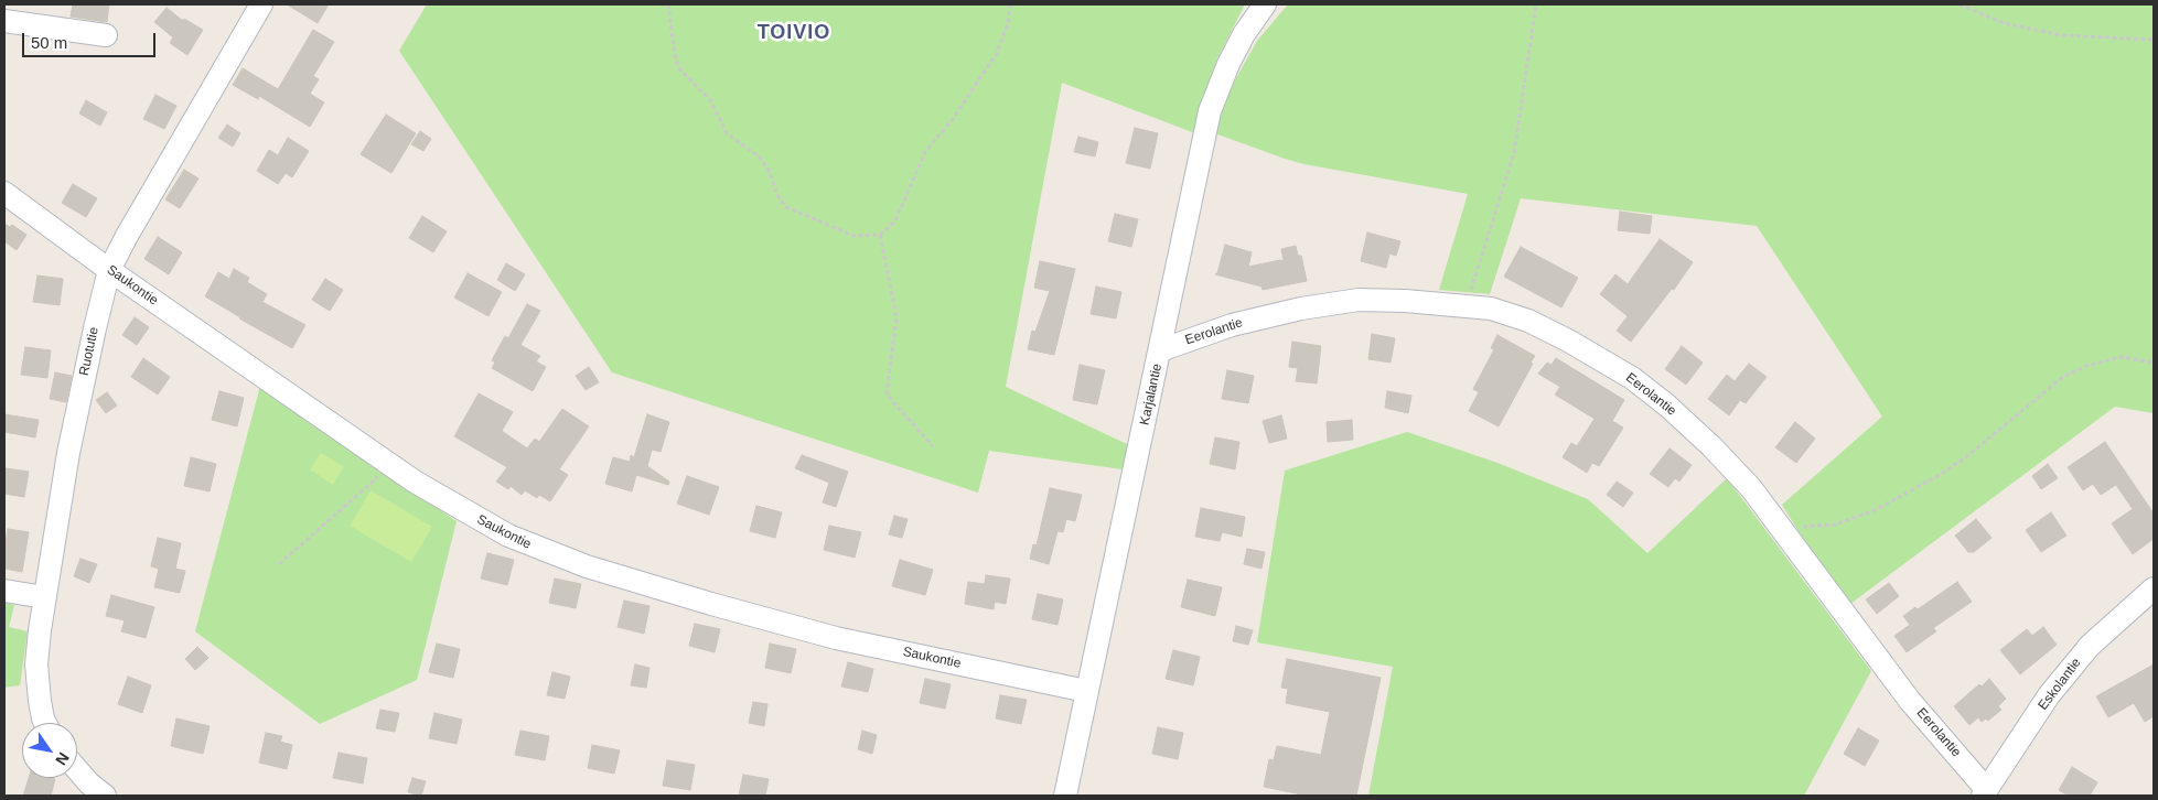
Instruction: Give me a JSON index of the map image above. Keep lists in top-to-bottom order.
{
  "streets": {
    "street": [
      "Saukontie",
      "Eerolantie",
      "Ruotutie",
      "Karjalantie",
      "Eskolantie"
    ]
  },
  "crossings": [
    ["Saukontie", "Ruotutie"],
    ["Saukontie", "Karjalantie"],
    ["Eerolantie", "Karjalantie"],
    ["Eerolantie", "Eskolantie"]
  ],
  "districts": ["TOIVIO"],
  "scale_bar": "50 m",
  "north": "bottom right"
}
